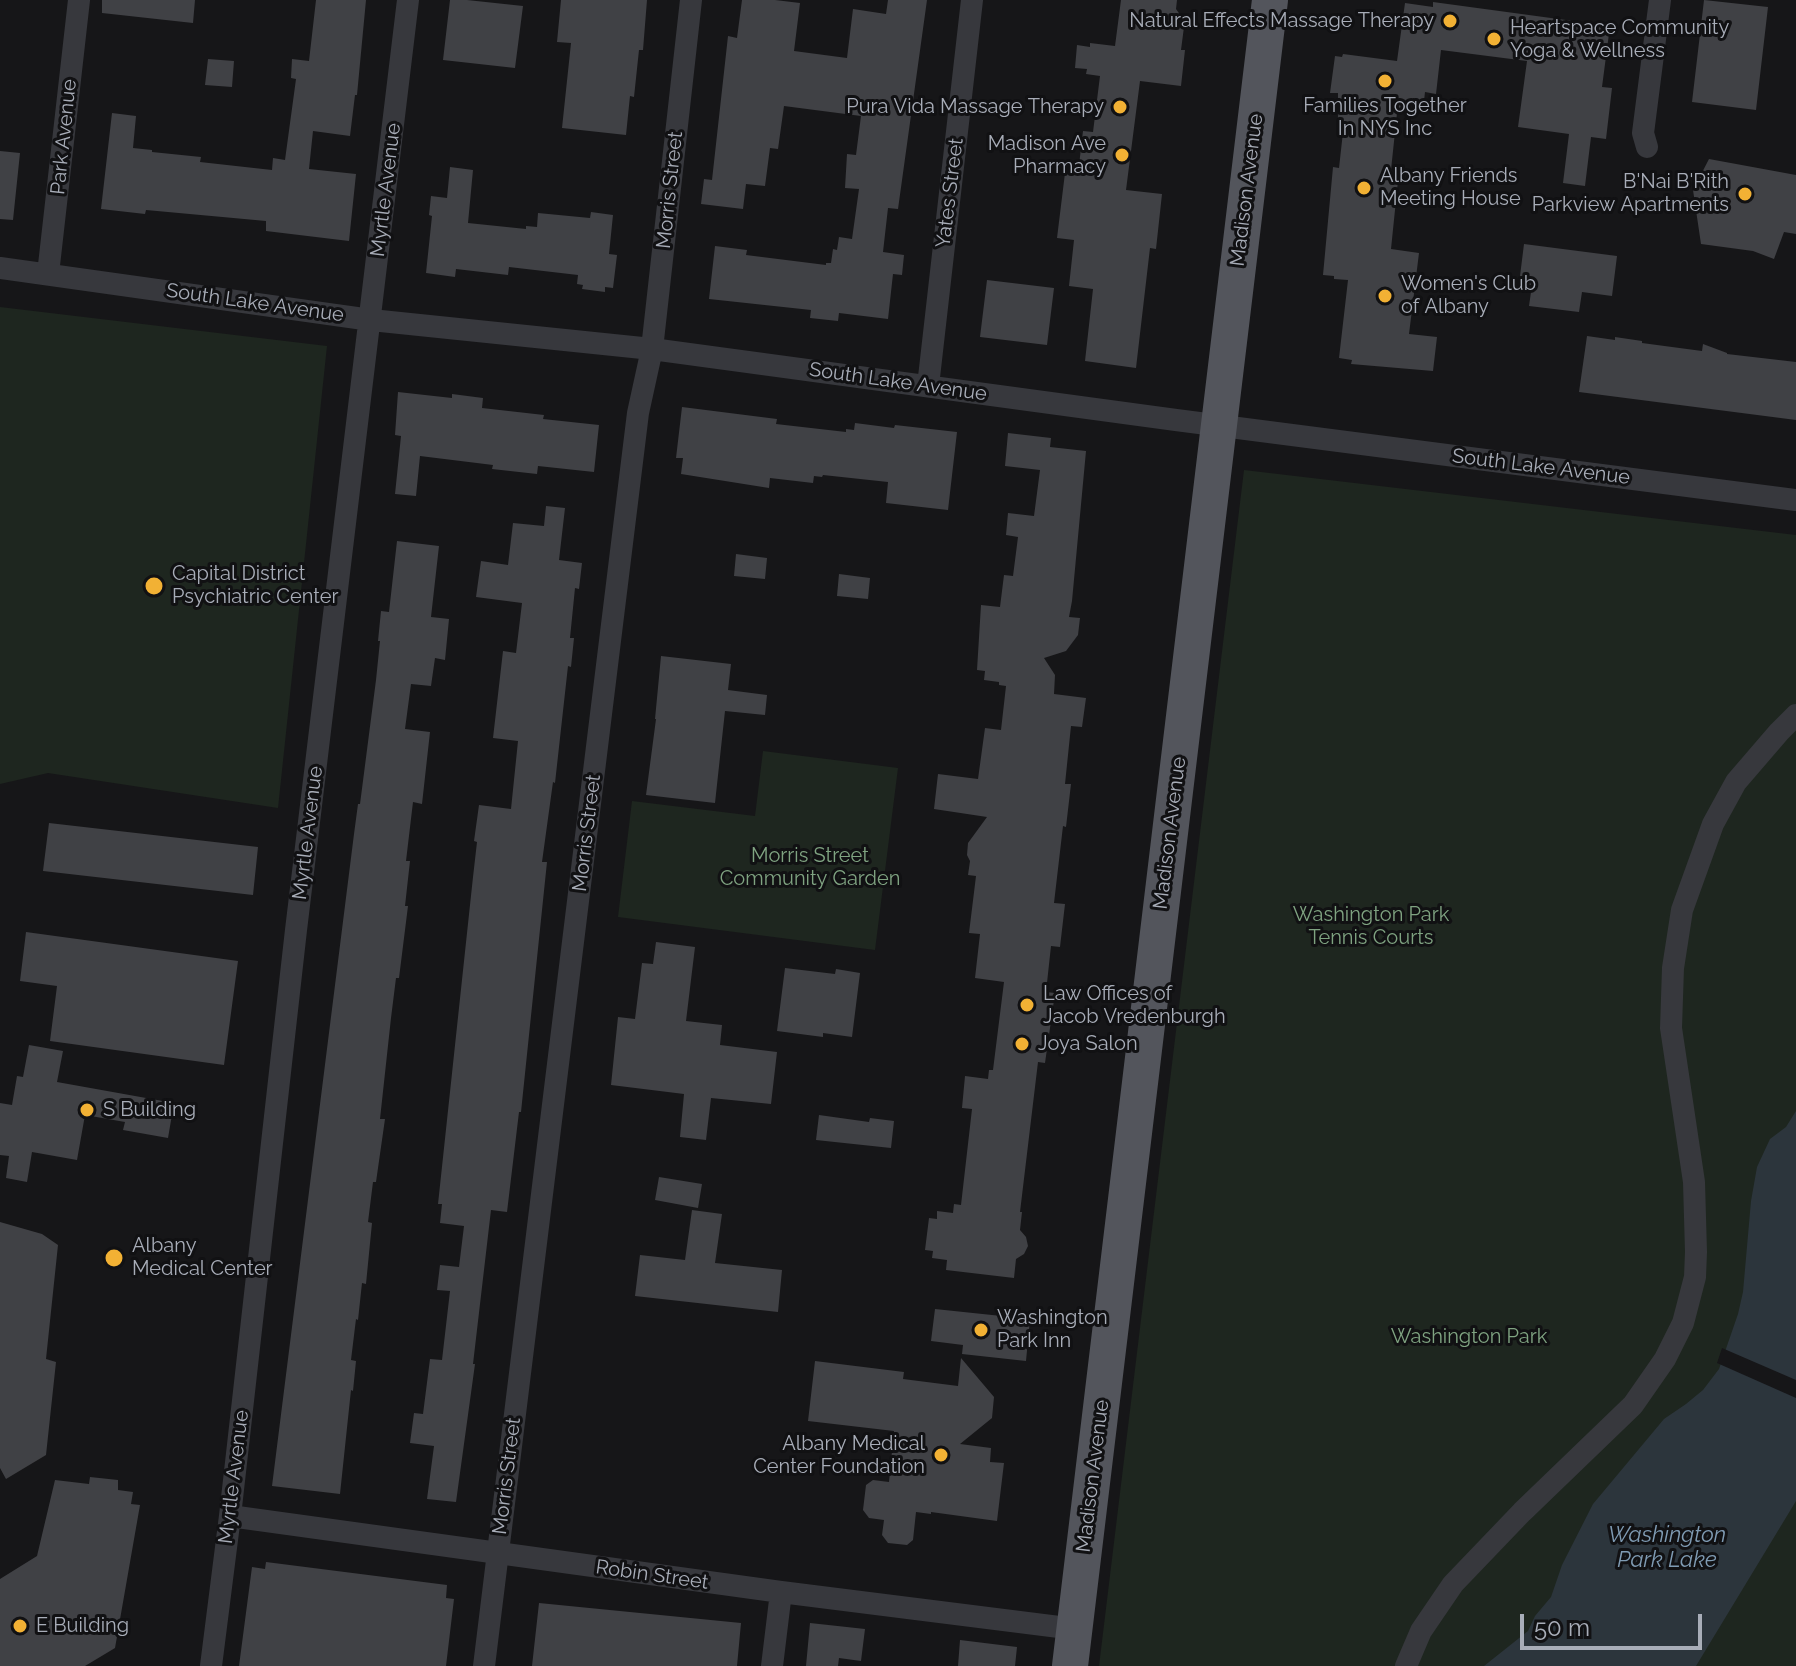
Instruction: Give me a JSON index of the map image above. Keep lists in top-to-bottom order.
{
  "streets": {
    "main road": ["Madison Avenue"],
    "street": [
      "Park Avenue",
      "Myrtle Avenue",
      "Morris Street",
      "Yates Street",
      "South Lake Avenue",
      "Robin Street"
    ]
  },
  "crossings": [
    ["Park Avenue", "South Lake Avenue"],
    ["Myrtle Avenue", "South Lake Avenue"],
    ["Myrtle Avenue", "Robin Street"],
    ["Morris Street", "South Lake Avenue"],
    ["Morris Street", "Robin Street"],
    ["Madison Avenue", "South Lake Avenue"],
    ["Madison Avenue", "Robin Street"],
    ["Yates Street", "South Lake Avenue"]
  ],
  "water": ["Washington Park Lake"],
  "parks": ["Morris Street Community Garden", "Washington Park Tennis Courts", "Washington Park"],
  "places": [
    "Natural Effects Massage Therapy",
    "Heartspace Community Yoga & Wellness",
    "Families Together In NYS Inc",
    "Pura Vida Massage Therapy",
    "Madison Ave Pharmacy",
    "Albany Friends Meeting House",
    "B'Nai B'Rith Parkview Apartments",
    "Women's Club of Albany",
    "Capital District Psychiatric Center",
    "Law Offices of Jacob Vredenburgh",
    "Joya Salon",
    "S Building",
    "Albany Medical Center",
    "Washington Park Inn",
    "Albany Medical Center Foundation",
    "E Building"
  ],
  "scale_bar": "50 m"
}
